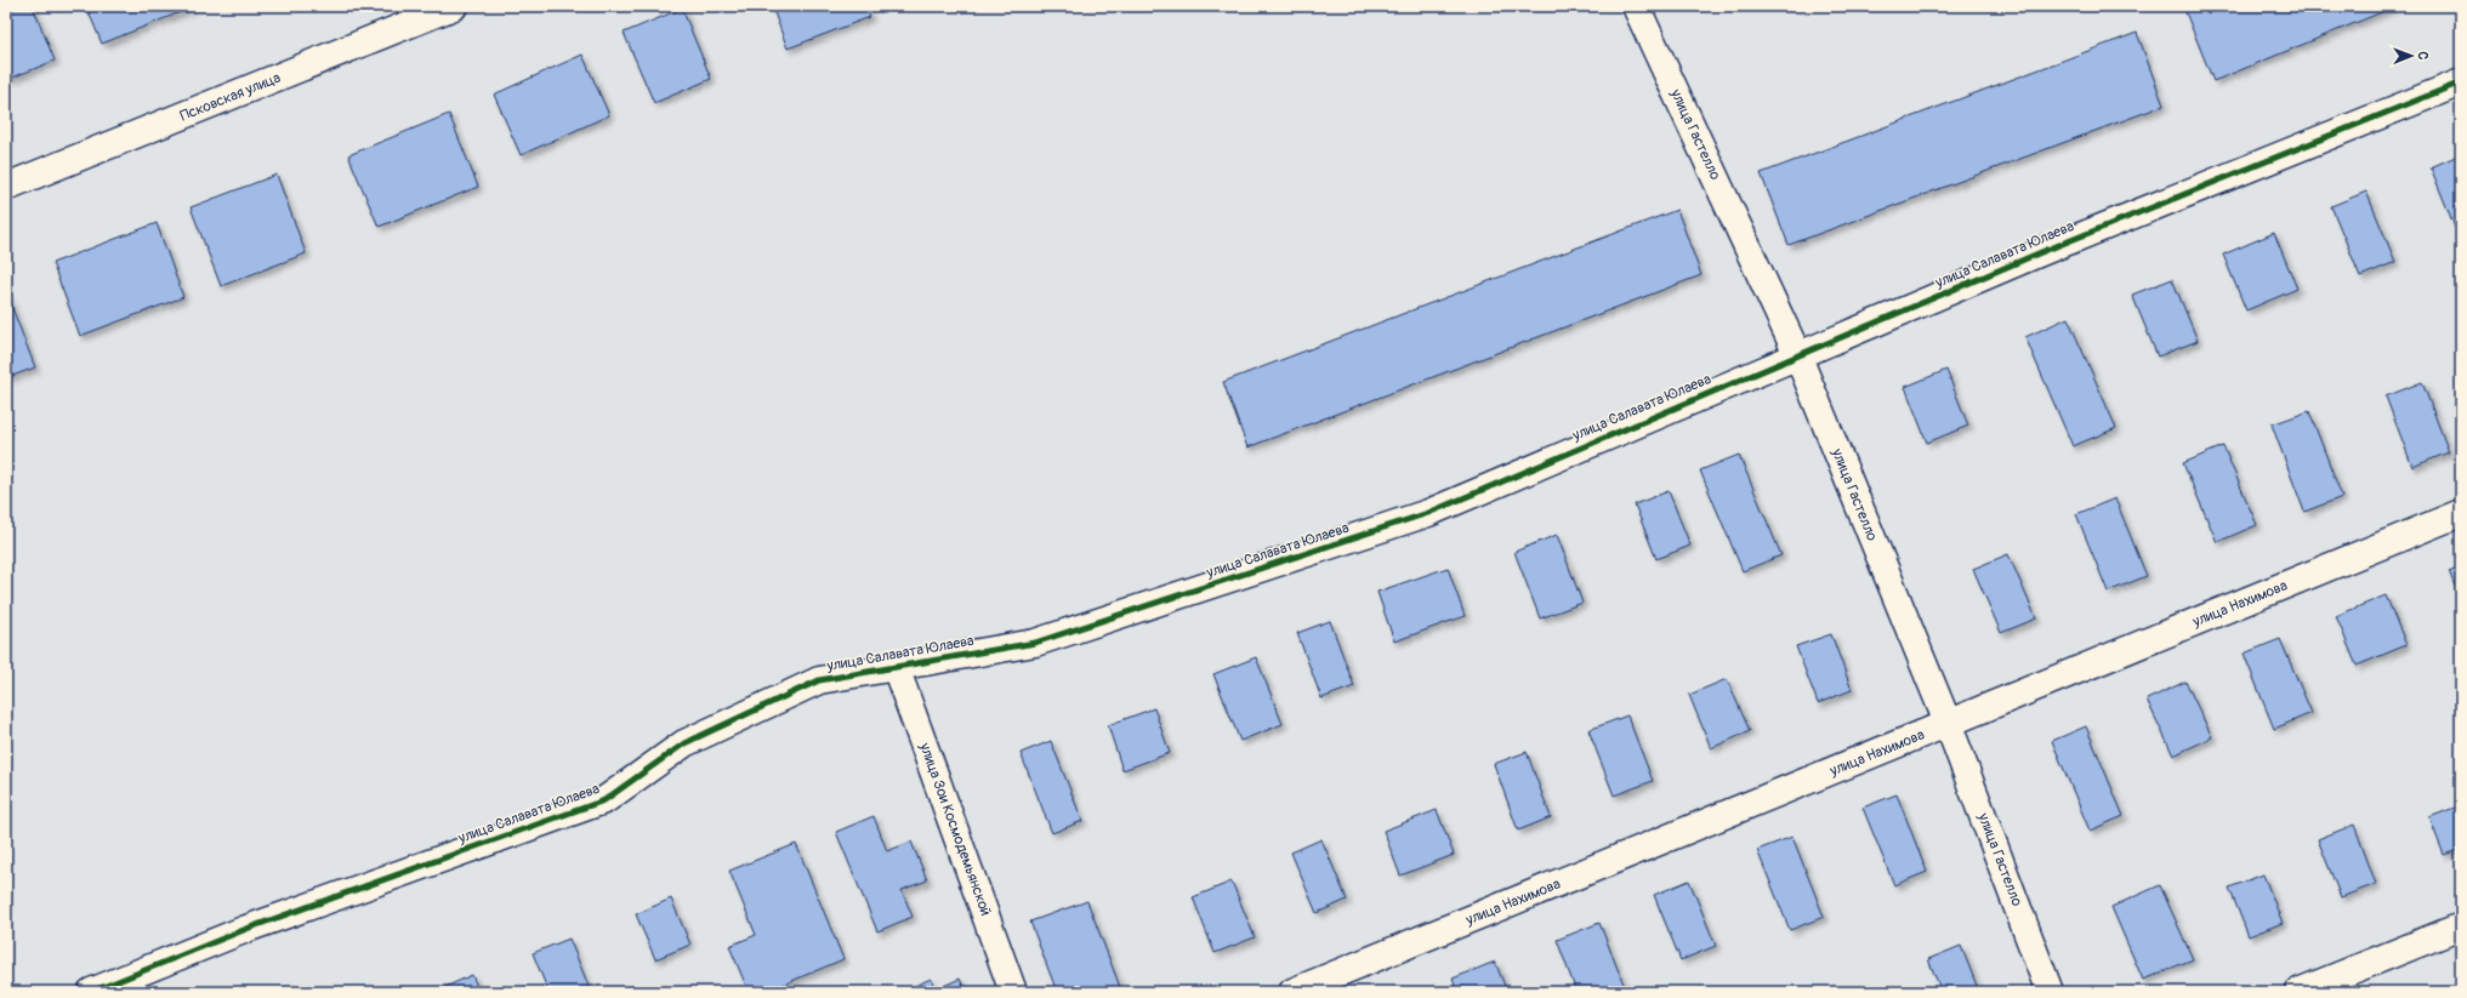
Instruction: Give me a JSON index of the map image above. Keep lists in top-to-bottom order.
{
  "streets": {
    "street": [
      "Псковская улица",
      "улица Гастелло",
      "улица Салавата Юлаева",
      "улица Нахимова",
      "улица Зои Космодемьянской"
    ]
  },
  "crossings": [
    ["улица Гастелло", "улица Салавата Юлаева"],
    ["улица Гастелло", "улица Нахимова"],
    ["улица Салавата Юлаева", "улица Зои Космодемьянской"]
  ],
  "north": "right"
}
